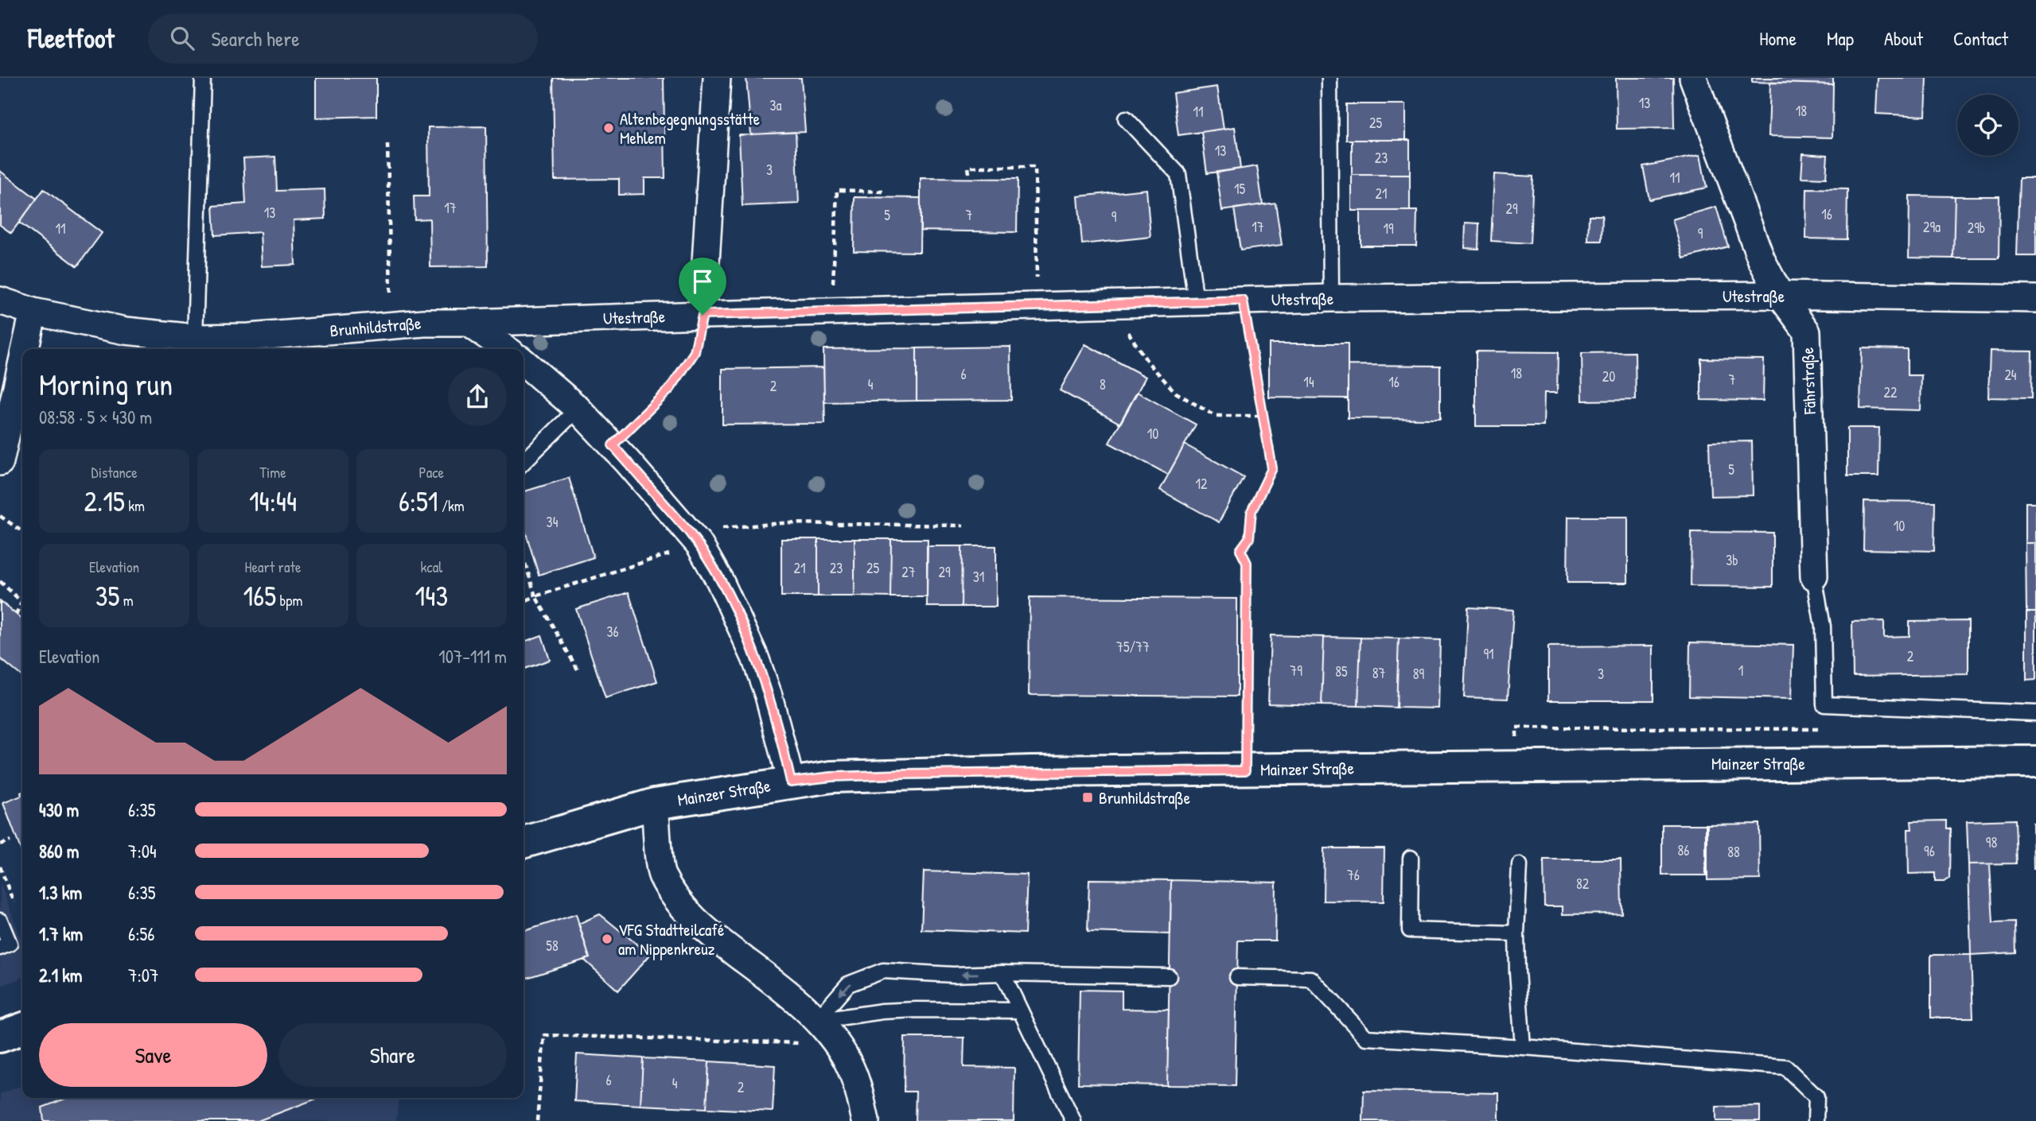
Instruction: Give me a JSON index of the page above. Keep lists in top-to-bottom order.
{
  "streets": {
    "street": [
      "Utestraße",
      "Brunhildstraße",
      "Fährstraße",
      "Mainzer Straße"
    ]
  },
  "crossings": [
    ["Utestraße", "Brunhildstraße"],
    ["Utestraße", "Fährstraße"]
  ],
  "places": {
    "other": ["Altenbegegnungsstätte Mehlem", "VFG Stadtteilcafé am Nippenkreuz"],
    "transit": ["Brunhildstraße"]
  },
  "house_numbers": [
    "13",
    "3a",
    "18",
    "11",
    "25",
    "13",
    "23",
    "3",
    "11",
    "15",
    "21",
    "17",
    "29",
    "13",
    "16",
    "5",
    "7",
    "9",
    "17",
    "29a",
    "29b",
    "11",
    "19",
    "9",
    "18",
    "6",
    "24",
    "20",
    "7",
    "14",
    "16",
    "4",
    "8",
    "2",
    "22",
    "10",
    "5",
    "12",
    "34",
    "10",
    "3b",
    "21",
    "23",
    "25",
    "27",
    "29",
    "31",
    "36",
    "75/77",
    "91",
    "2",
    "79",
    "1",
    "85",
    "87",
    "89",
    "3",
    "98",
    "86",
    "96",
    "88",
    "76",
    "82",
    "58",
    "6",
    "4",
    "2"
  ],
  "page": {
    "header": "Fleetfoot",
    "search": "Search here",
    "nav": [
      "Home",
      "Map",
      "About",
      "Contact"
    ],
    "heading": ["Morning run", "08:58 · 5 × 430 m"],
    "stats": [
      ["Distance", "2.15 km"],
      ["Time", "14:44"],
      ["Pace", "6:51 /km"],
      ["Elevation", "35 m"],
      ["Heart rate", "165 bpm"],
      ["kcal", "143"]
    ],
    "chart": ["Elevation", "107–111 m"],
    "list": [
      {
        "name": "430 m",
        "note": "6:35"
      },
      {
        "name": "860 m",
        "note": "7:04"
      },
      {
        "name": "1.3 km",
        "note": "6:35"
      },
      {
        "name": "1.7 km",
        "note": "6:56"
      },
      {
        "name": "2.1 km",
        "note": "7:07"
      }
    ],
    "buttons": ["Save", "Share"]
  }
}
